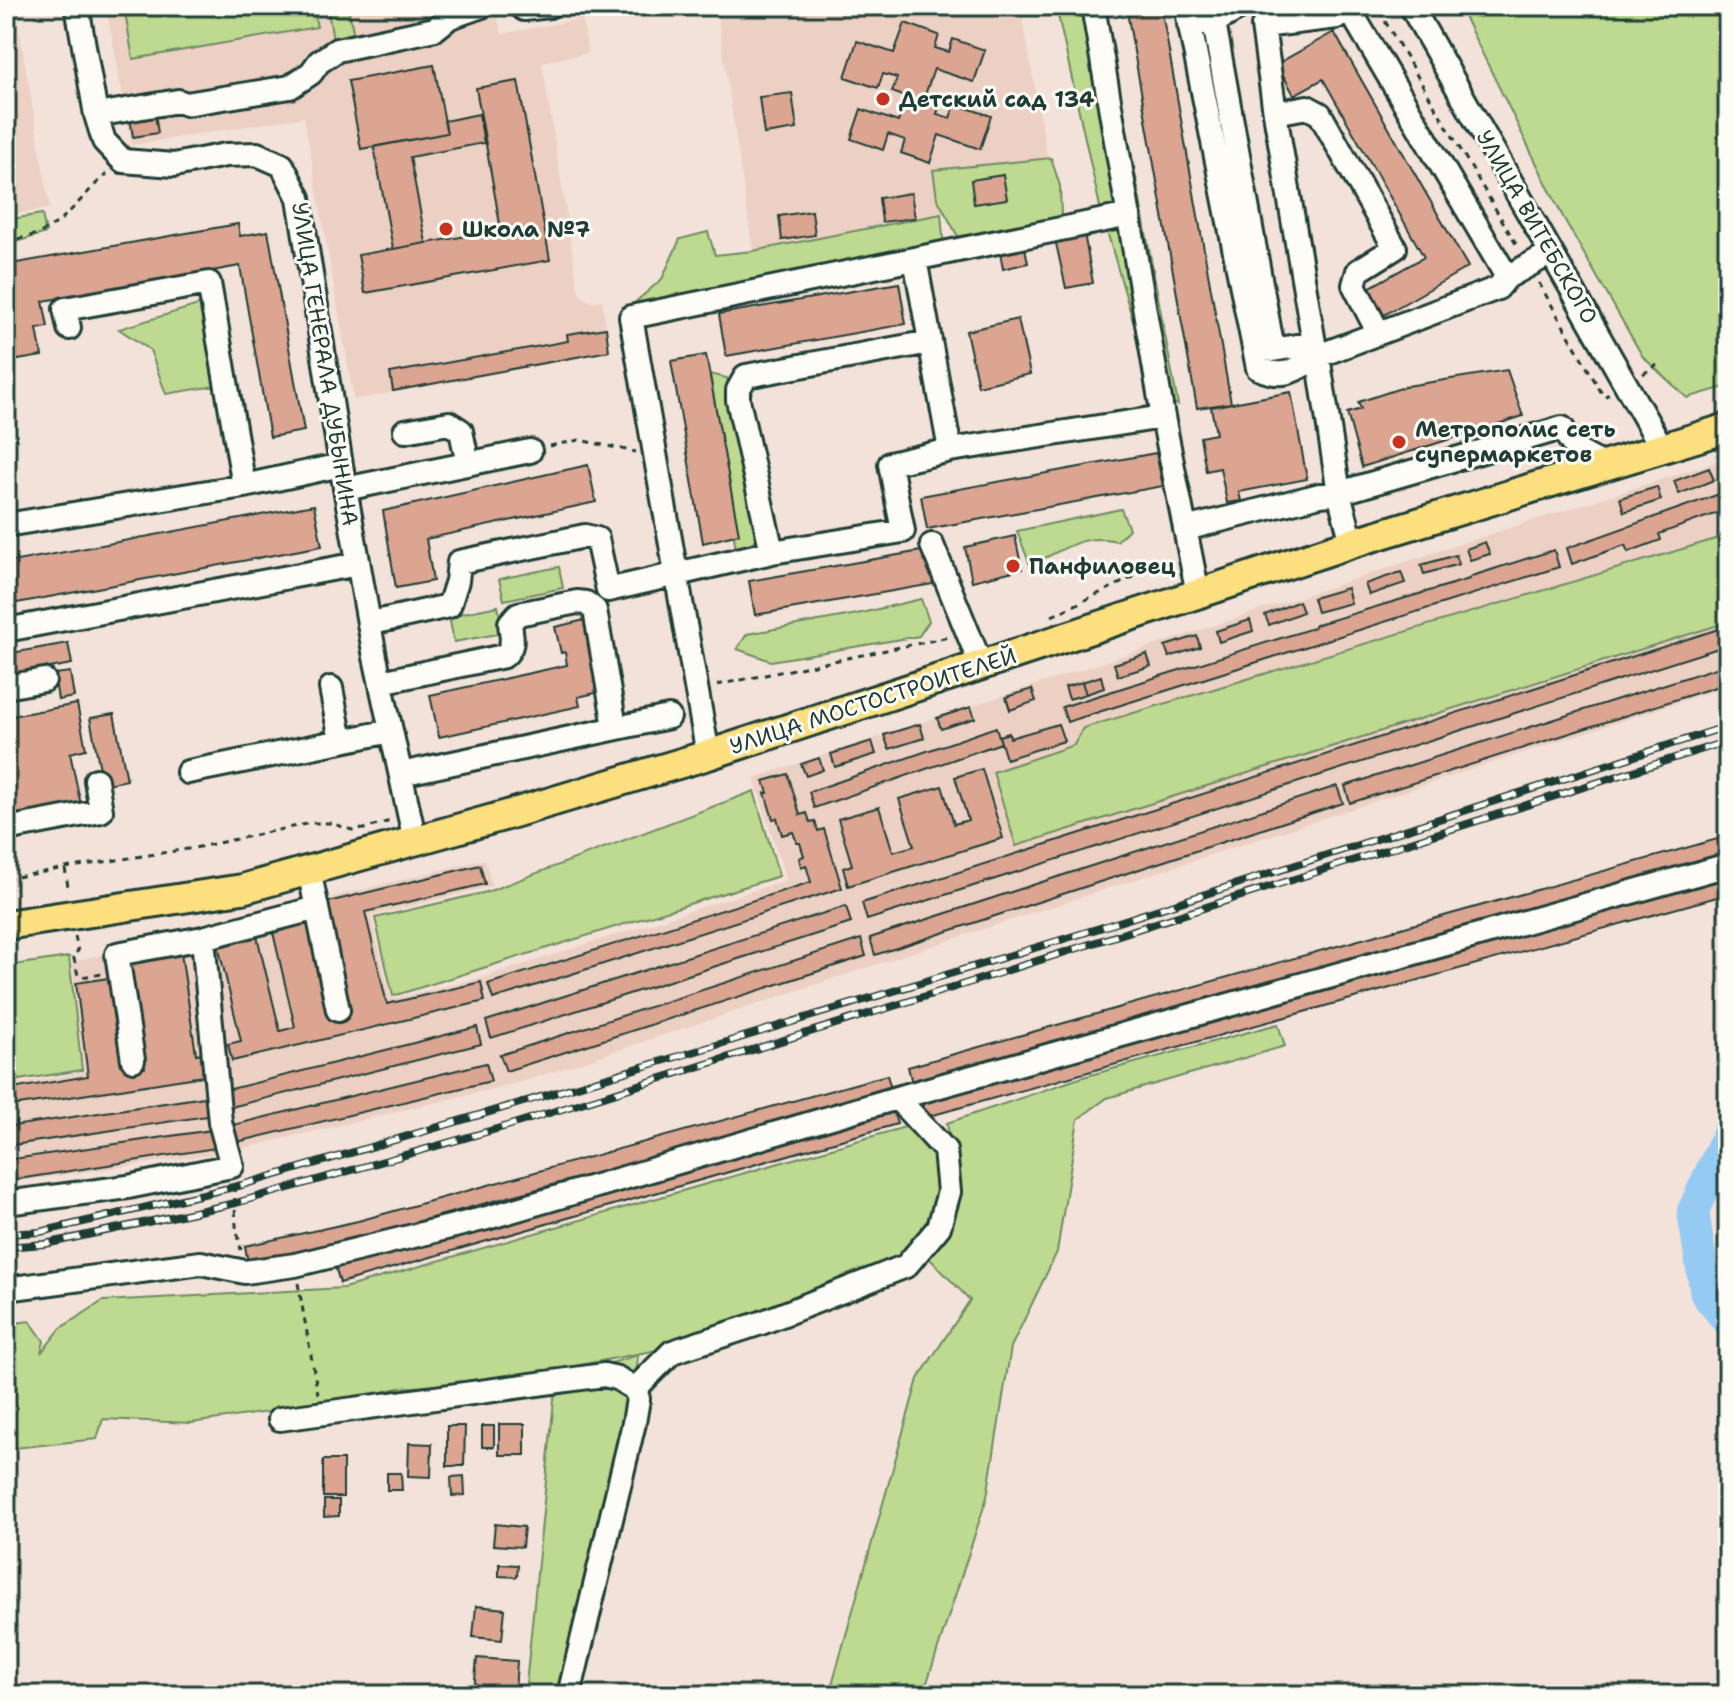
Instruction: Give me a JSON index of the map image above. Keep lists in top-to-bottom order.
{
  "streets": {
    "main road": ["УЛИЦА МОСТОСТРОИТЕЛЕЙ"],
    "street": ["УЛИЦА ВИТЕБСКОГО", "УЛИЦА ГЕНЕРАЛА ДУБЫНИНА"]
  },
  "crossings": [
    ["УЛИЦА ВИТЕБСКОГО", "УЛИЦА МОСТОСТРОИТЕЛЕЙ"],
    ["УЛИЦА ГЕНЕРАЛА ДУБЫНИНА", "УЛИЦА МОСТОСТРОИТЕЛЕЙ"]
  ],
  "places": [
    "Детский сад 134",
    "Школа №7",
    "Метрополис cеть супермаркетов",
    "Панфиловец"
  ]
}
